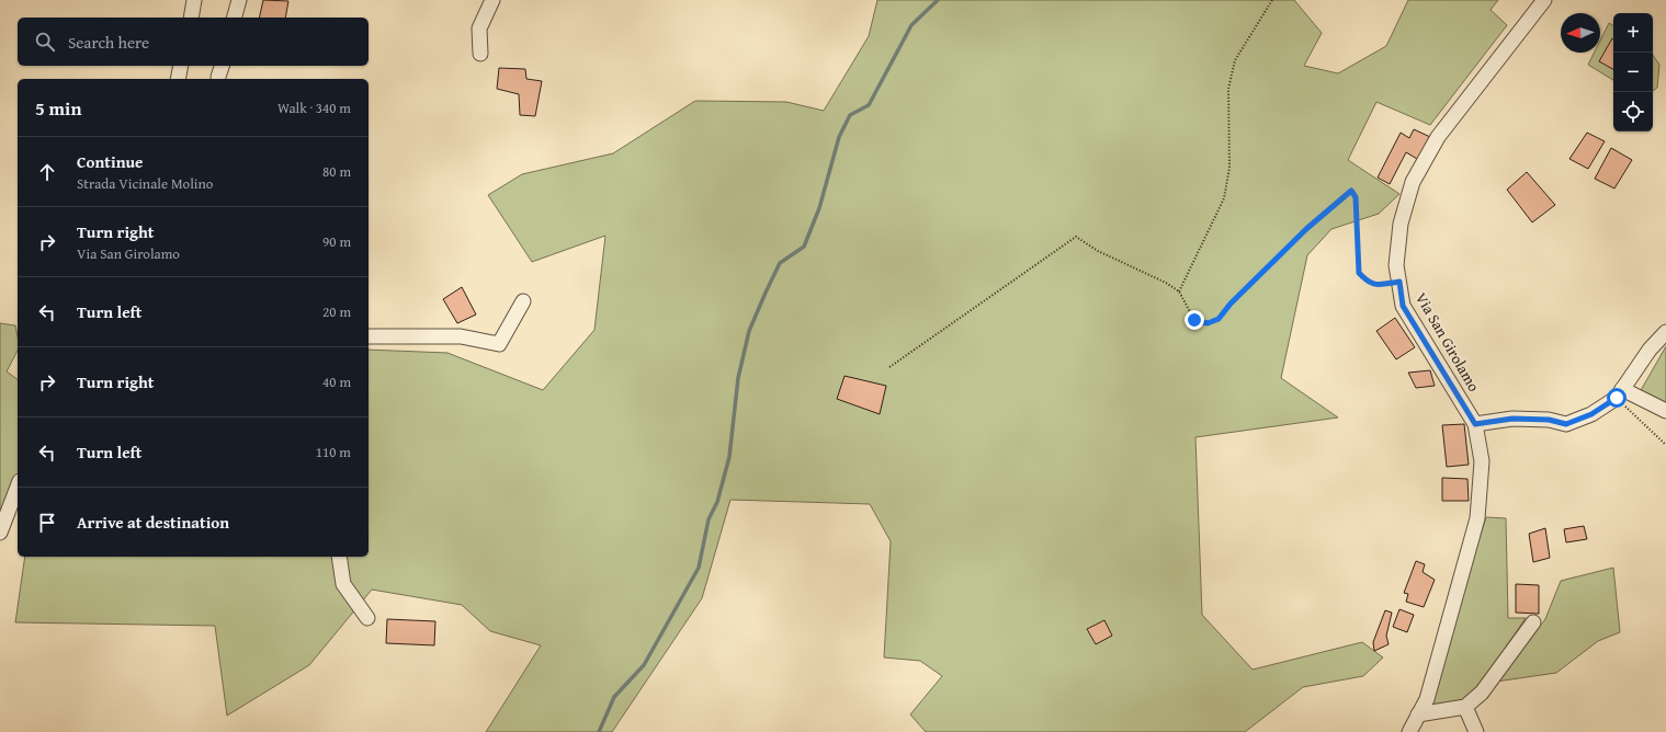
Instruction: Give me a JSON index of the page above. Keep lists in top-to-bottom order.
{
  "streets": {
    "street": ["Via San Girolamo"]
  },
  "north": "left",
  "page": {
    "map_buttons": ["+", "−"],
    "search": "Search here",
    "heading": ["5 min", "Walk · 340 m"],
    "list": [
      ["Continue", "Strada Vicinale Molino", "80 m"],
      ["Turn right", "Via San Girolamo", "90 m"],
      ["Turn left", "20 m"],
      ["Turn right", "40 m"],
      ["Turn left", "110 m"],
      "Arrive at destination"
    ]
  }
}
